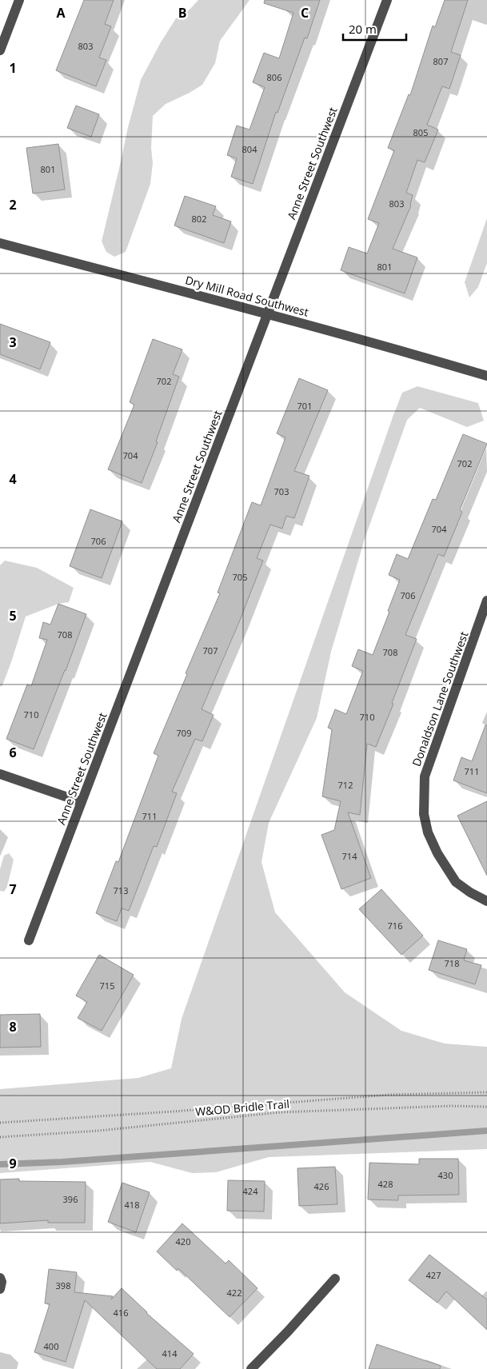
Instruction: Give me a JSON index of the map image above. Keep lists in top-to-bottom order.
{
  "streets": {
    "street": ["Anne Street Southwest", "Dry Mill Road Southwest", "Donaldson Lane Southwest"],
    "path": ["W&OD Bridle Trail"]
  },
  "crossings": [
    ["Anne Street Southwest", "Dry Mill Road Southwest"]
  ],
  "house_numbers": [
    "803",
    "807",
    "806",
    "805",
    "804",
    "801",
    "803",
    "802",
    "801",
    "702",
    "701",
    "704",
    "702",
    "703",
    "704",
    "706",
    "705",
    "706",
    "708",
    "707",
    "708",
    "710",
    "710",
    "709",
    "711",
    "712",
    "711",
    "714",
    "713",
    "716",
    "718",
    "715",
    "430",
    "428",
    "426",
    "424",
    "396",
    "418",
    "420",
    "427",
    "398",
    "422",
    "416",
    "400",
    "414"
  ],
  "scale_bar": "20 m",
  "grid": {
    "columns": ["A", "B", "C"],
    "rows": [
      "1",
      "2",
      "3",
      "4",
      "5",
      "6",
      "7",
      "8",
      "9"
    ]
  }
}
